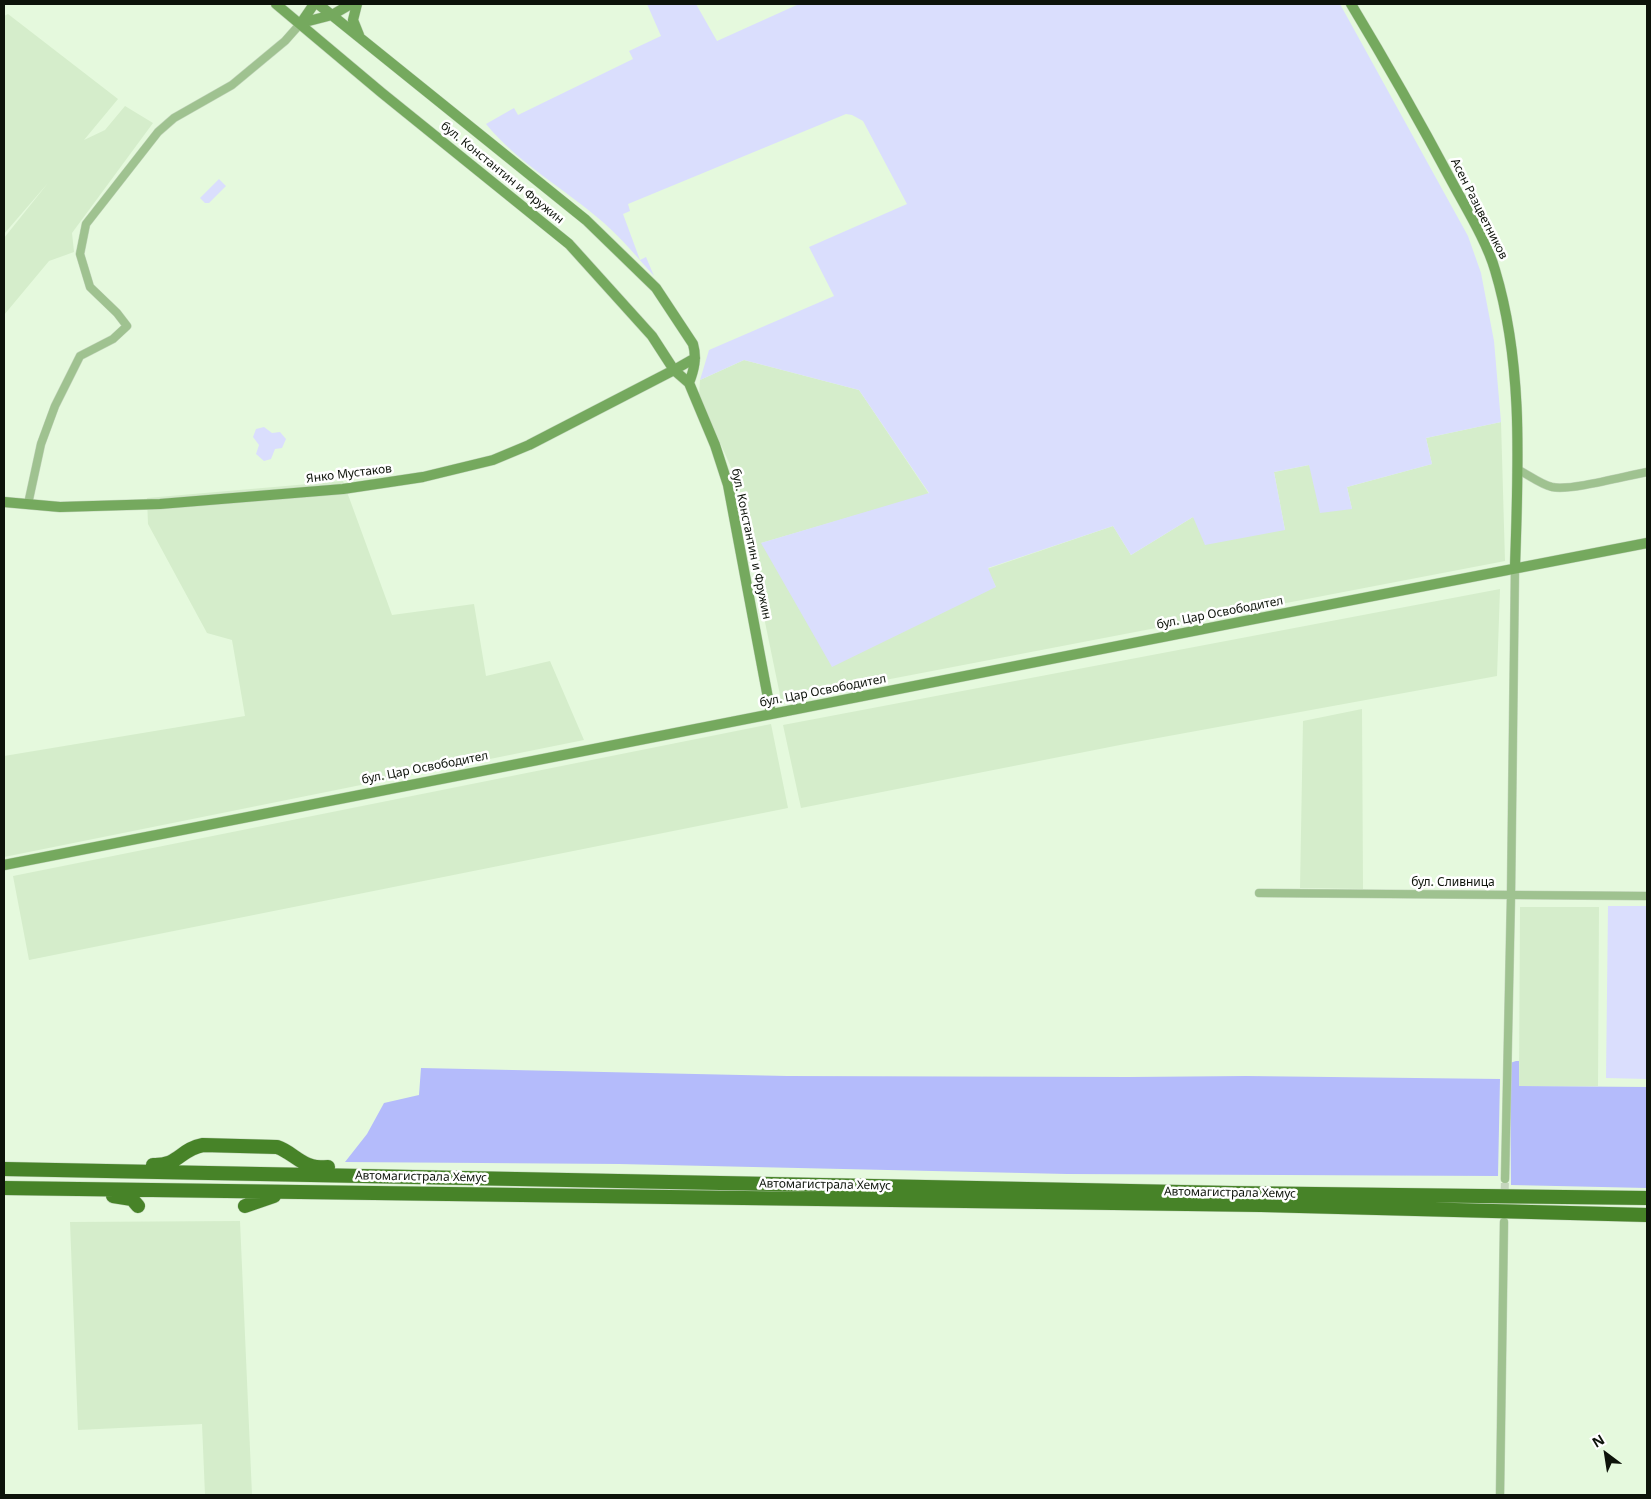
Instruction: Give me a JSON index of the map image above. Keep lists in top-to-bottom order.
{
  "streets": {
    "highway": ["Автомагистрала Хемус"],
    "street": [
      "бул. Константин и Фружин",
      "Асен Разцветников",
      "Янко Мустаков",
      "бул. Цар Освободител",
      "бул. Сливница"
    ]
  },
  "crossings": [
    ["бул. Константин и Фружин", "Янко Мустаков"],
    ["бул. Константин и Фружин", "бул. Цар Освободител"],
    ["Асен Разцветников", "бул. Цар Освободител"]
  ],
  "north": "top left"
}
